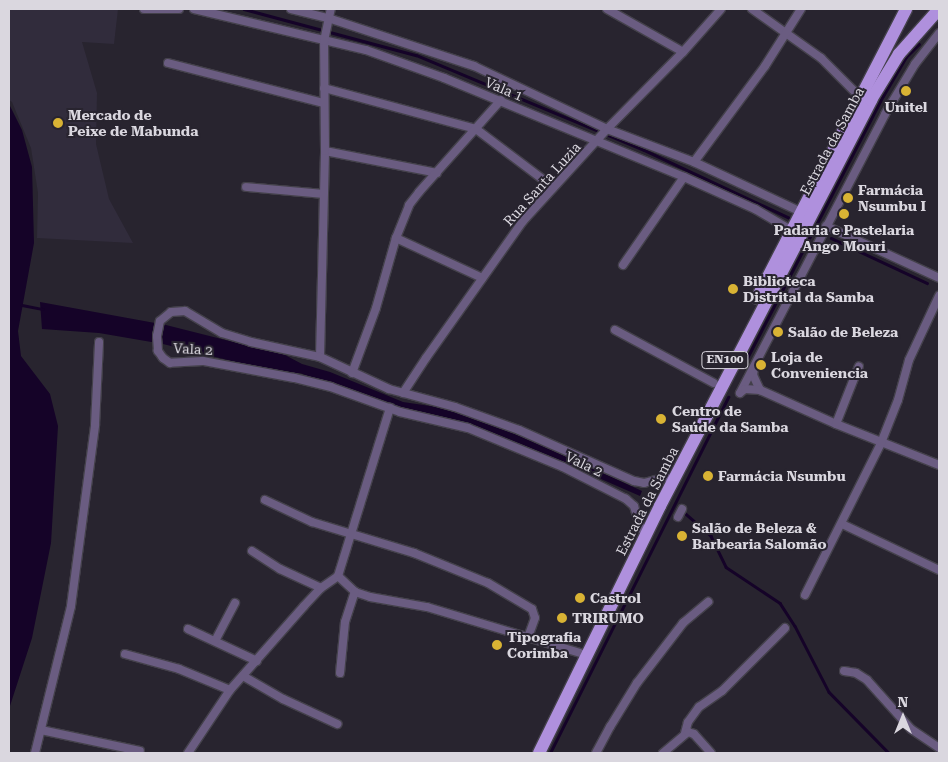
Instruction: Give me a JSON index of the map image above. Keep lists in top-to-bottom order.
{
  "streets": {
    "main road": ["Estrada da Samba", "EN100"],
    "street": ["Vala 1", "Rua Santa Luzia", "Vala 2"]
  },
  "crossings": [
    ["Vala 1", "Estrada da Samba"],
    ["Vala 1", "Rua Santa Luzia"],
    ["Estrada da Samba", "Vala 2"],
    ["Rua Santa Luzia", "Vala 2"]
  ],
  "places": [
    "Unitel",
    "Mercado de Peixe de Mabunda",
    "Farmácia Nsumbu I",
    "Padaria e Pastelaria Ango Mouri",
    "Biblioteca Distrital da Samba",
    "Salão de Beleza",
    "Loja de Conveniencia",
    "Centro de Saúde da Samba",
    "Farmácia Nsumbu",
    "Salão de Beleza & Barbearia Salomão",
    "Castrol",
    "TRIRUMO",
    "Tipografia Corimba"
  ],
  "north": "top"
}
